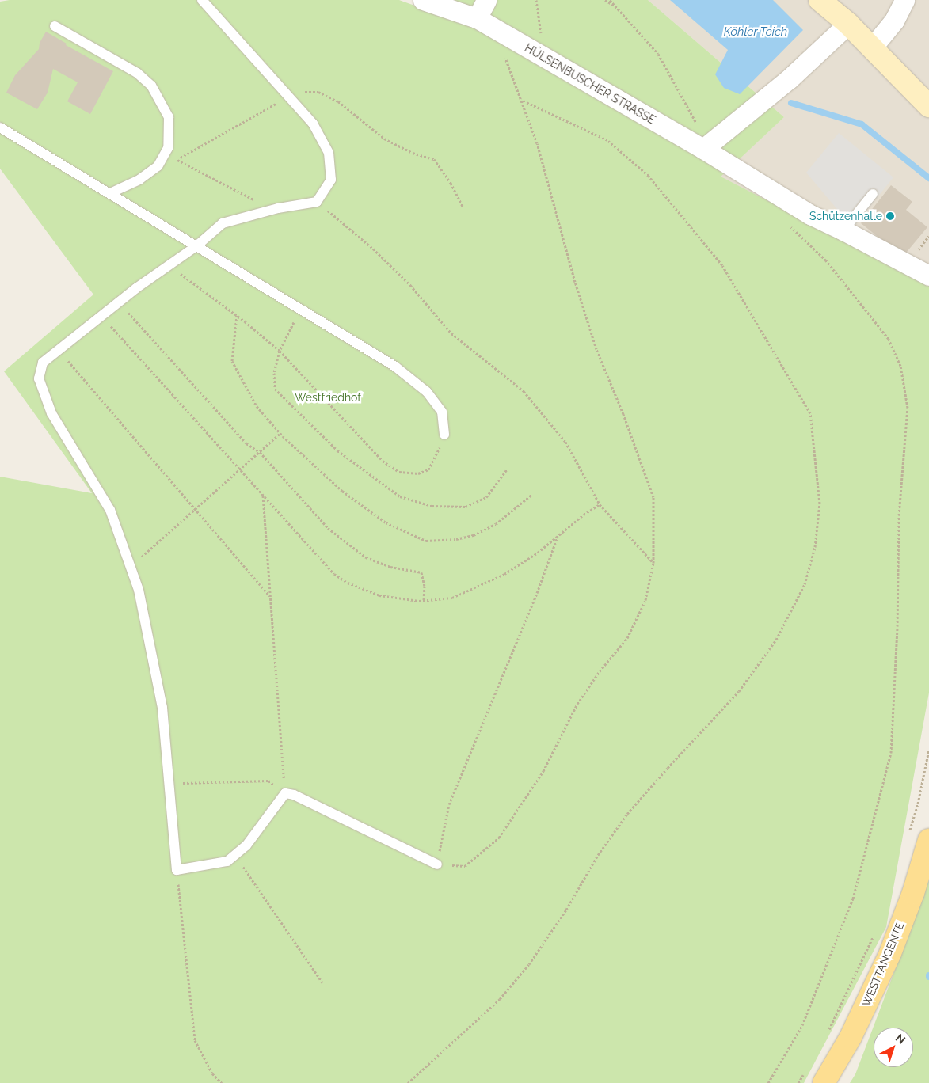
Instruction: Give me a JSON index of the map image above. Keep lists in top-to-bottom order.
{
  "streets": {
    "main road": ["WESTTANGENTE"],
    "street": ["HÜLSENBUSCHER STRASSE"]
  },
  "water": ["Köhler Teich"],
  "parks": ["Westfriedhof"],
  "places": ["Schützenhalle"],
  "north": "top right"
}
